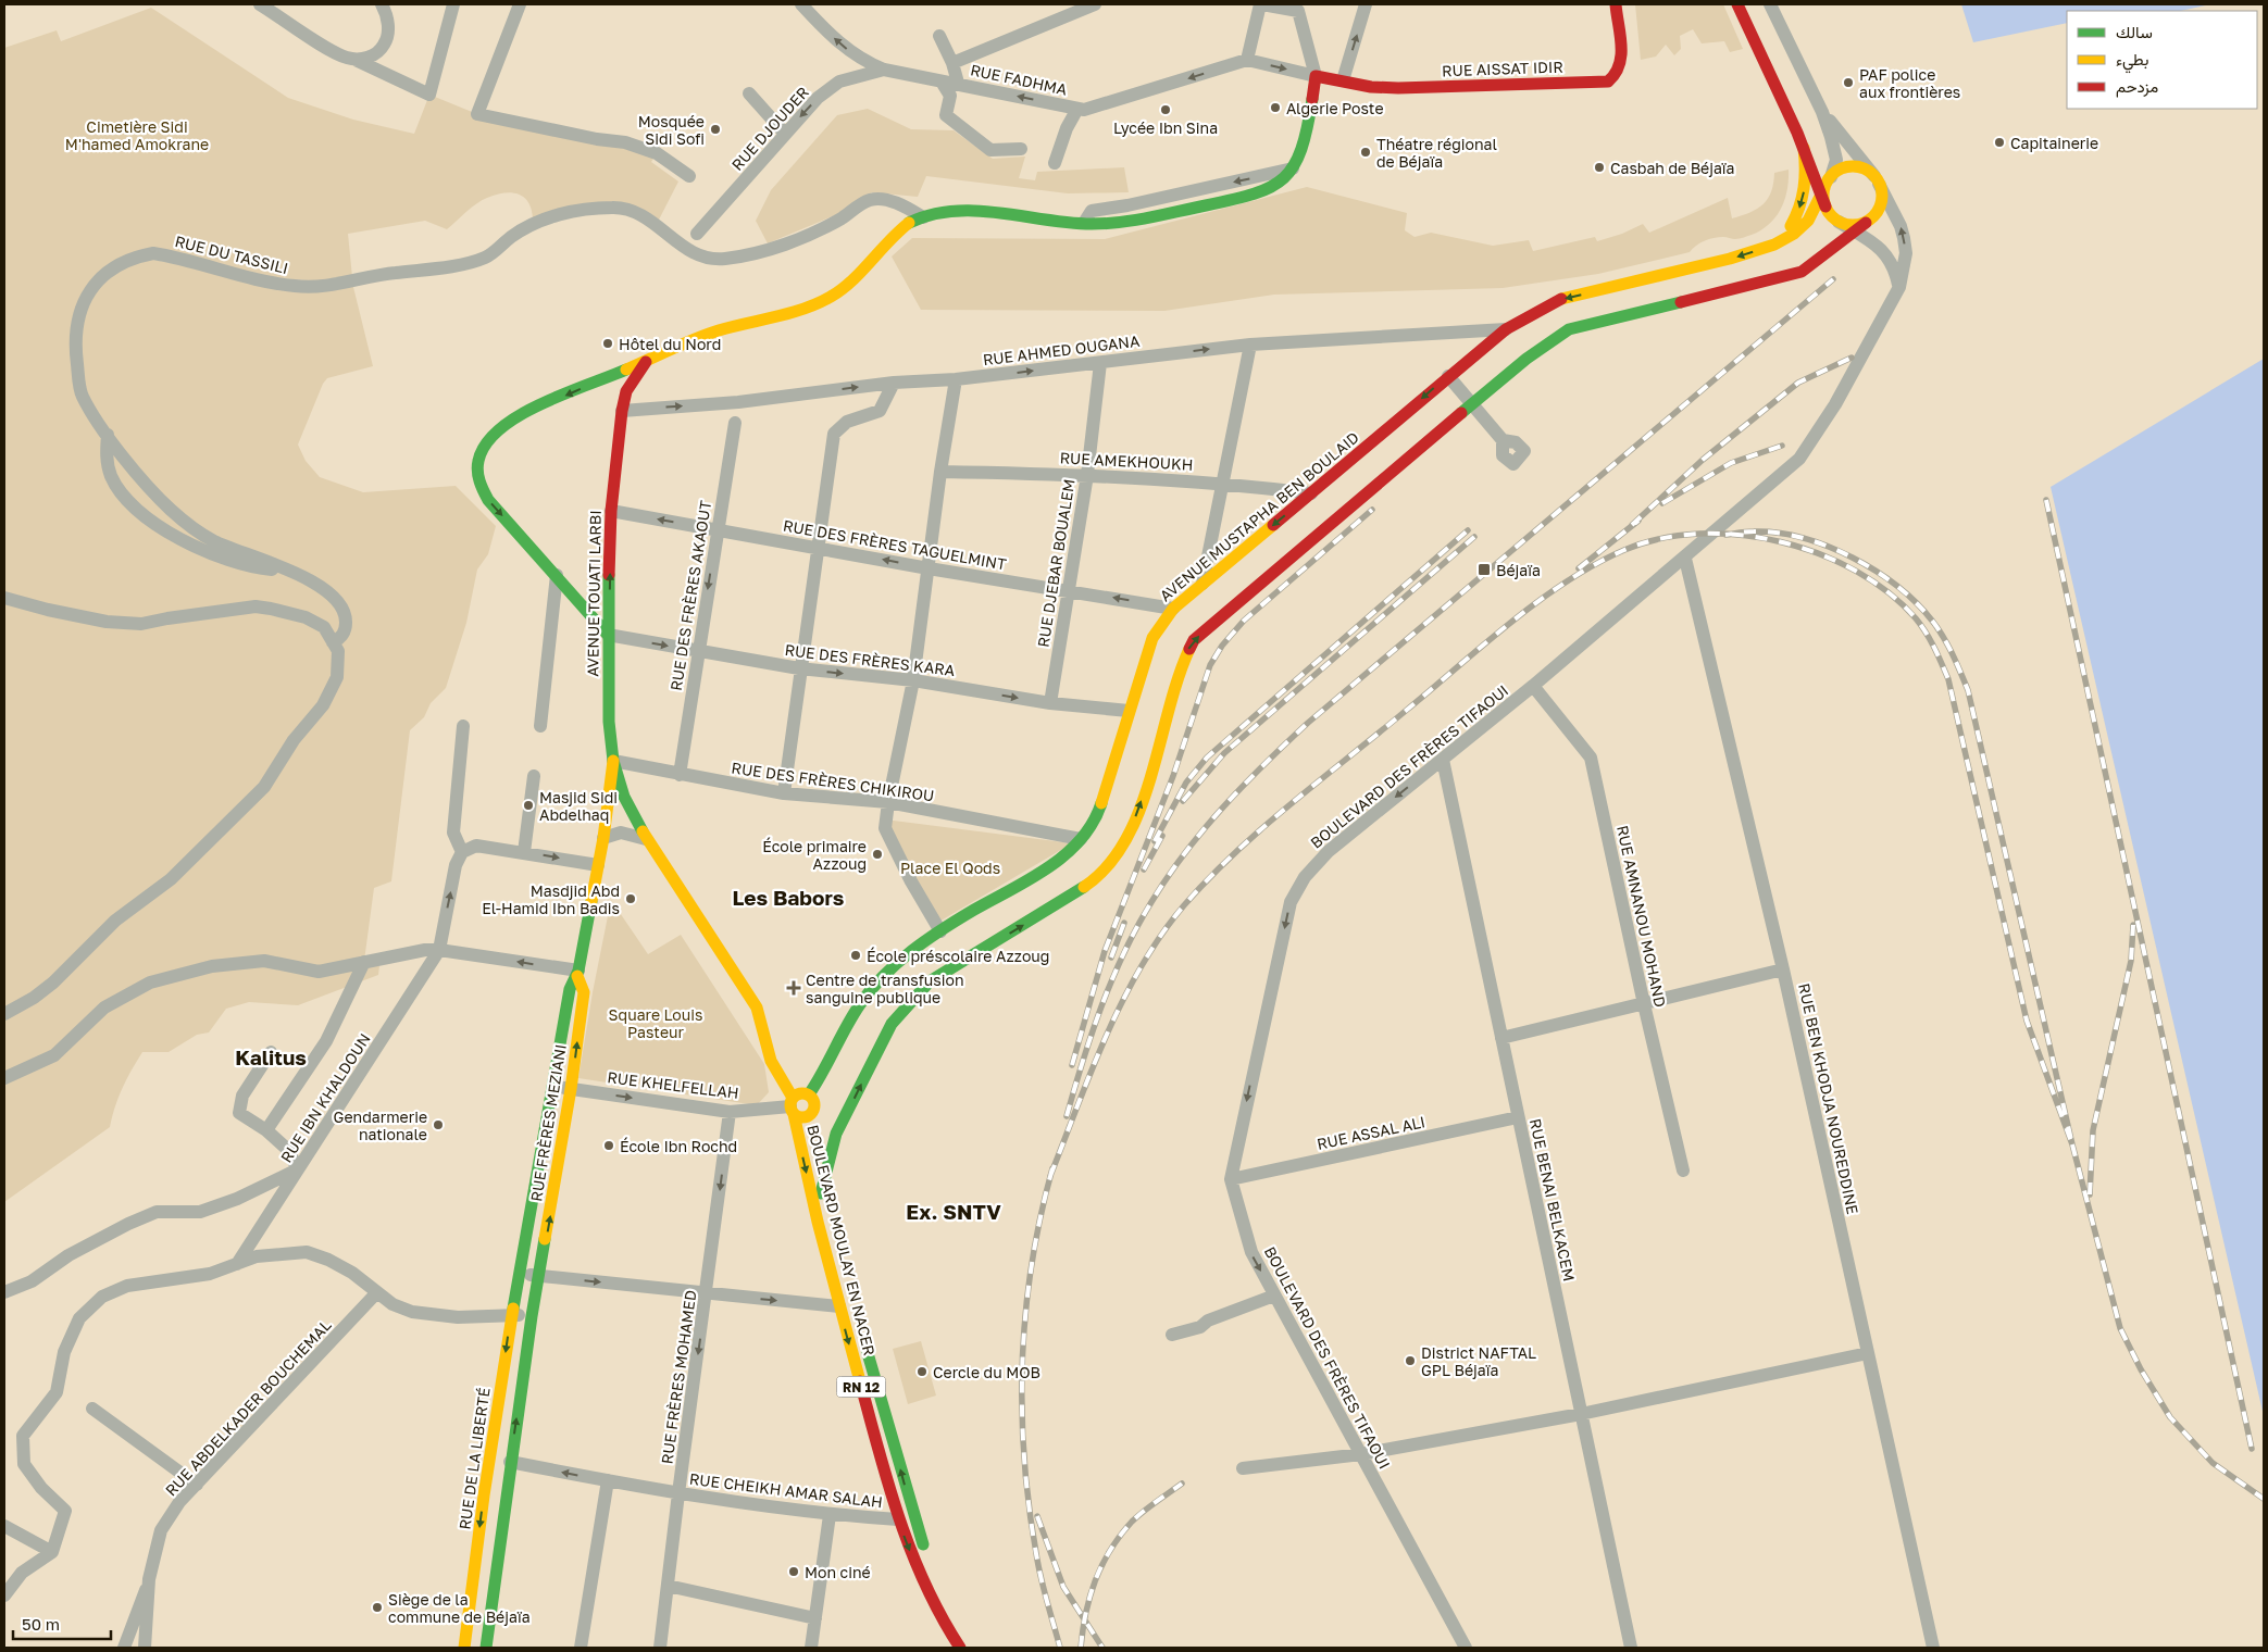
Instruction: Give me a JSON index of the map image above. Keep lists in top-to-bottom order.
{
  "streets": {
    "main road": [
      "RUE AISSAT IDIR",
      "AVENUE MUSTAPHA BEN BOULAID",
      "AVENUE TOUATI LARBI",
      "RUE FRÈRES MEZIANI",
      "BOULEVARD MOULAY EN NACER",
      "RN 12",
      "RUE DE LA LIBERTÉ"
    ],
    "street": [
      "RUE FADHMA",
      "RUE DJOUDER",
      "RUE DU TASSILI",
      "RUE AHMED OUGANA",
      "RUE AMEKHOUKH",
      "RUE DES FRÈRES TAGUELMINT",
      "RUE DJEBAR BOUALEM",
      "RUE DES FRÈRES AKAOUT",
      "RUE DES FRÈRES KARA",
      "BOULEVARD DES FRÈRES TIFAOUI",
      "RUE DES FRÈRES CHIKIROU",
      "RUE AMNANOU MOHAND",
      "RUE KHELFELLAH",
      "RUE IBN KHALDOUN",
      "RUE BEN KHODJA NOUREDDINE",
      "RUE ASSAL ALI",
      "RUE BENAI BELKACEM",
      "RUE FRÈRES MOHAMED",
      "RUE ABDELKADER BOUCHEMAL",
      "RUE CHEIKH AMAR SALAH"
    ]
  },
  "crossings": [
    ["RUE FADHMA", "RUE DJOUDER"],
    ["RUE DJOUDER", "RUE DU TASSILI"],
    ["RUE AHMED OUGANA", "AVENUE MUSTAPHA BEN BOULAID"],
    ["RUE AHMED OUGANA", "RUE DJEBAR BOUALEM"],
    ["RUE AHMED OUGANA", "AVENUE TOUATI LARBI"],
    ["RUE AMEKHOUKH", "AVENUE MUSTAPHA BEN BOULAID"],
    ["RUE AMEKHOUKH", "RUE DJEBAR BOUALEM"],
    ["AVENUE MUSTAPHA BEN BOULAID", "RUE DES FRÈRES TAGUELMINT"],
    ["AVENUE MUSTAPHA BEN BOULAID", "AVENUE TOUATI LARBI"],
    ["AVENUE MUSTAPHA BEN BOULAID", "RUE DES FRÈRES KARA"],
    ["AVENUE MUSTAPHA BEN BOULAID", "BOULEVARD DES FRÈRES TIFAOUI"],
    ["AVENUE MUSTAPHA BEN BOULAID", "RUE DES FRÈRES CHIKIROU"],
    ["AVENUE MUSTAPHA BEN BOULAID", "RUE KHELFELLAH"],
    ["AVENUE MUSTAPHA BEN BOULAID", "BOULEVARD MOULAY EN NACER"],
    ["RUE DES FRÈRES TAGUELMINT", "RUE DJEBAR BOUALEM"],
    ["RUE DES FRÈRES TAGUELMINT", "AVENUE TOUATI LARBI"],
    ["RUE DES FRÈRES TAGUELMINT", "RUE DES FRÈRES AKAOUT"],
    ["RUE DJEBAR BOUALEM", "RUE DES FRÈRES KARA"],
    ["AVENUE TOUATI LARBI", "RUE DES FRÈRES KARA"],
    ["AVENUE TOUATI LARBI", "RUE DES FRÈRES CHIKIROU"],
    ["AVENUE TOUATI LARBI", "RUE KHELFELLAH"],
    ["AVENUE TOUATI LARBI", "RUE FRÈRES MEZIANI"],
    ["AVENUE TOUATI LARBI", "BOULEVARD MOULAY EN NACER"],
    ["RUE DES FRÈRES AKAOUT", "RUE DES FRÈRES KARA"],
    ["RUE DES FRÈRES AKAOUT", "RUE DES FRÈRES CHIKIROU"],
    ["BOULEVARD DES FRÈRES TIFAOUI", "RUE AMNANOU MOHAND"],
    ["BOULEVARD DES FRÈRES TIFAOUI", "RUE BEN KHODJA NOUREDDINE"],
    ["BOULEVARD DES FRÈRES TIFAOUI", "RUE ASSAL ALI"],
    ["BOULEVARD DES FRÈRES TIFAOUI", "RUE BENAI BELKACEM"],
    ["RUE DES FRÈRES CHIKIROU", "RUE FRÈRES MEZIANI"],
    ["RUE KHELFELLAH", "RUE FRÈRES MEZIANI"],
    ["RUE KHELFELLAH", "BOULEVARD MOULAY EN NACER"],
    ["RUE KHELFELLAH", "RUE FRÈRES MOHAMED"],
    ["RUE FRÈRES MEZIANI", "RUE DE LA LIBERTÉ"],
    ["RUE ASSAL ALI", "RUE BENAI BELKACEM"],
    ["BOULEVARD MOULAY EN NACER", "RUE CHEIKH AMAR SALAH"],
    ["RUE FRÈRES MOHAMED", "RUE CHEIKH AMAR SALAH"]
  ],
  "one_way": [
    "RUE DJOUDER",
    "RUE AHMED OUGANA",
    "RUE DES FRÈRES TAGUELMINT",
    "RUE DES FRÈRES KARA",
    "RUE KHELFELLAH",
    "RUE FRÈRES MOHAMED"
  ],
  "districts": ["Les Babors", "Kalitus", "Ex. SNTV"],
  "parks": ["Cimetière Sidi M'hamed Amokrane", "Place El Qods", "Square Louis Pasteur"],
  "places": {
    "other": [
      "PAF police aux frontières",
      "Algerie Poste",
      "Lycée Ibn Sina",
      "Mosquée Sidi Sofi",
      "Capitainerie",
      "Théatre régional de Béjaïa",
      "Casbah de Béjaïa",
      "Hôtel du Nord",
      "Masjid Sidi Abdelhaq",
      "École primaire Azzoug",
      "Masdjid Abd El-Hamid Ibn Badis",
      "École préscolaire Azzoug",
      "Gendarmerie nationale",
      "École Ibn Rochd",
      "District NAFTAL GPL Béjaïa",
      "Cercle du MOB",
      "Mon ciné",
      "Siège de la commune de Béjaïa"
    ],
    "transit": ["Béjaïa"],
    "health": ["Centre de transfusion sanguine publique"]
  },
  "legend": ["سالك", "بطيء", "مزدحم"],
  "scale_bar": "50 m"
}
